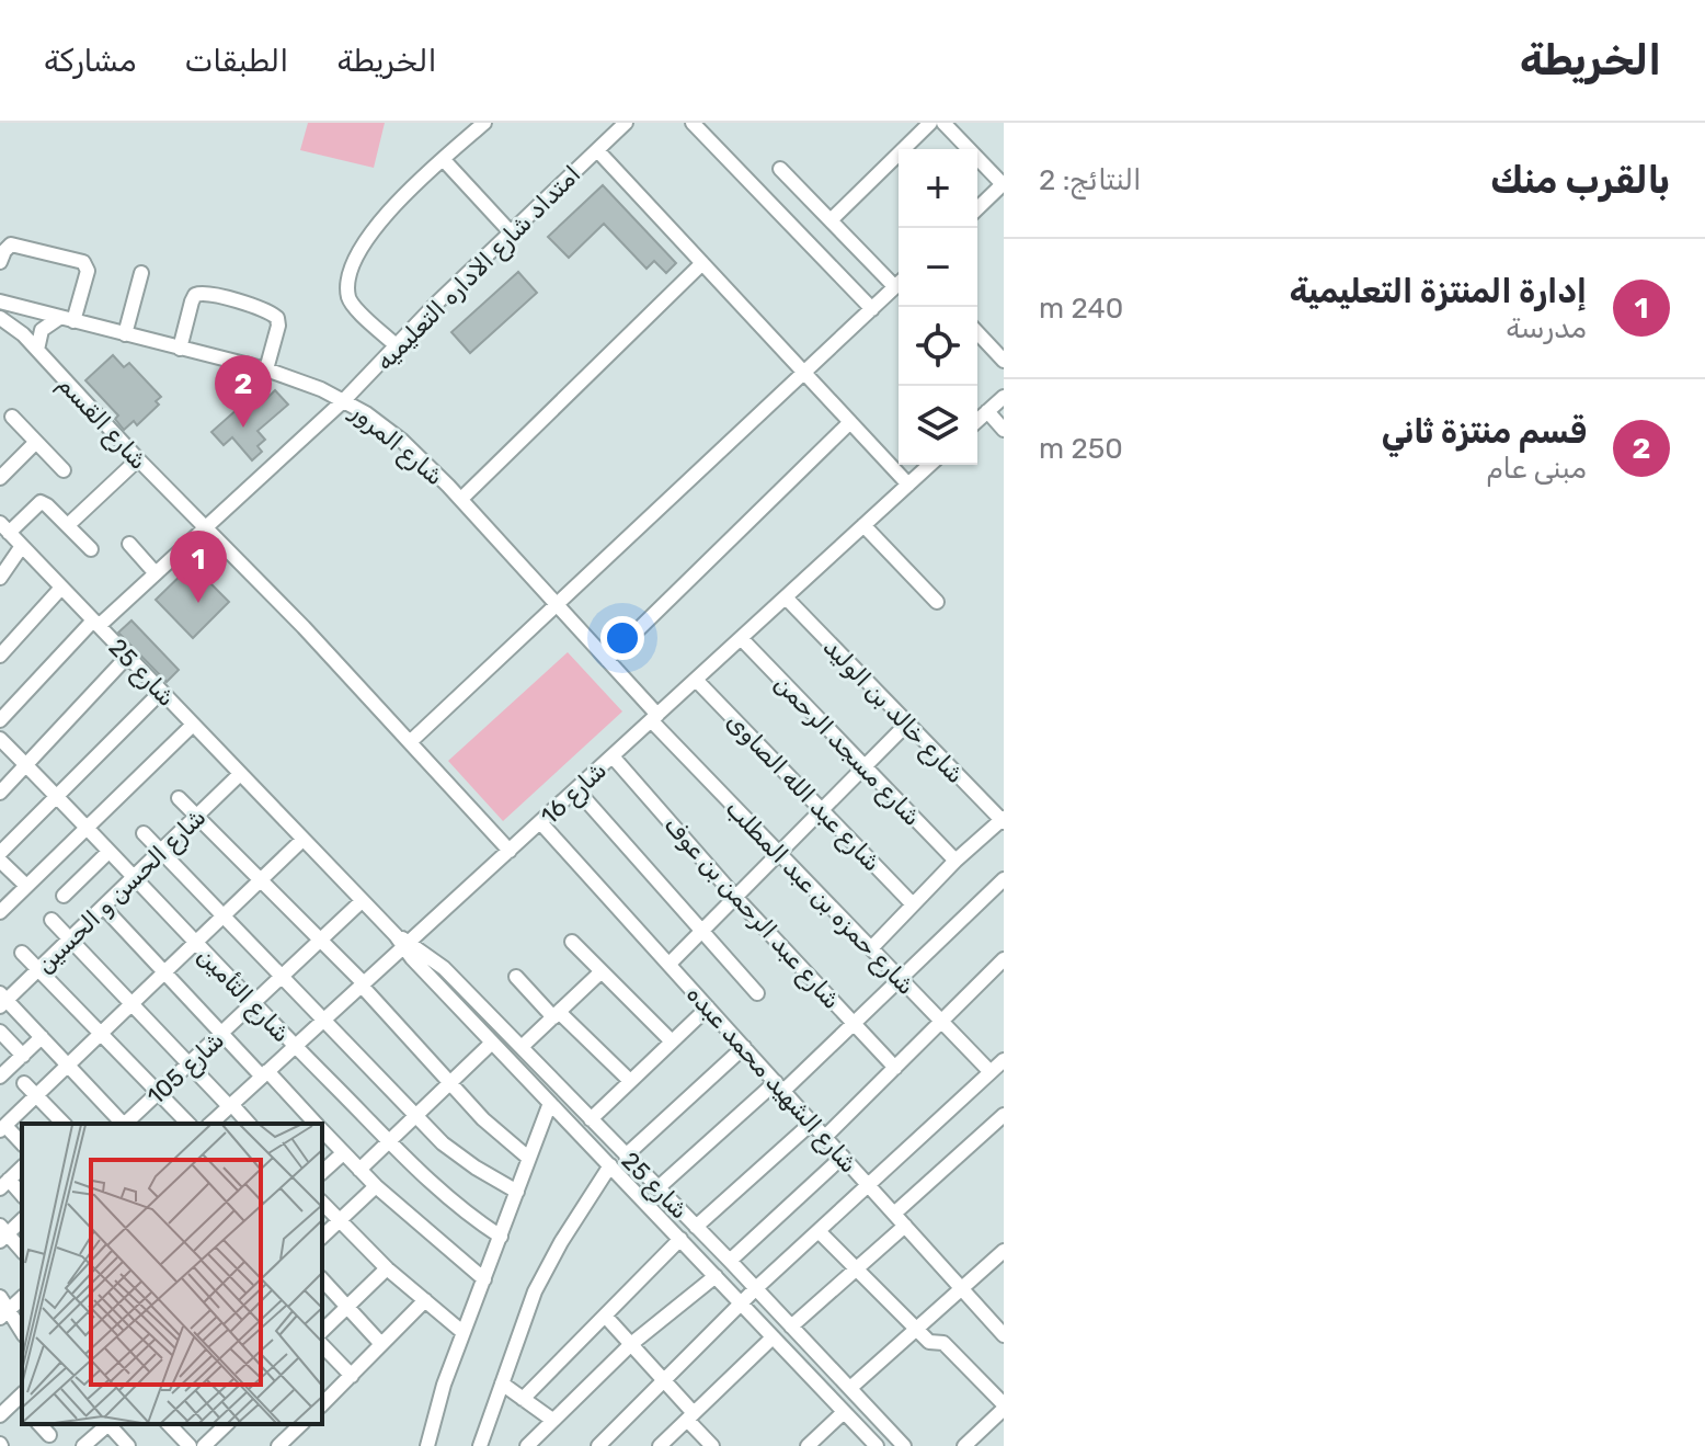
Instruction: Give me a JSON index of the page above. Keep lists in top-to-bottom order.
{
  "streets": {
    "street": [
      "امتداد شارع الاداره التعليميه",
      "شارع القسم",
      "شارع المرور",
      "شارع 25",
      "شارع خالد بن الوليد",
      "شارع مسجد الرحمن",
      "شارع عبد الله الصاوى",
      "شارع 16",
      "شارع الحسن و الحسين",
      "شارع حمزه بن عبد المطلب",
      "شارع عبد الرحمن بن عوف",
      "شارع التأمين",
      "شارع 105",
      "شارع الشهيد محمد عبده"
    ]
  },
  "crossings": [
    ["امتداد شارع الاداره التعليميه", "شارع القسم"],
    ["امتداد شارع الاداره التعليميه", "شارع المرور"],
    ["امتداد شارع الاداره التعليميه", "شارع 25"],
    ["شارع القسم", "شارع 16"],
    ["شارع المرور", "شارع 16"],
    ["شارع المرور", "شارع حمزه بن عبد المطلب"],
    ["شارع 25", "شارع 16"],
    ["شارع 25", "شارع الحسن و الحسين"],
    ["شارع 25", "شارع 105"],
    ["شارع خالد بن الوليد", "شارع 16"],
    ["شارع مسجد الرحمن", "شارع 16"],
    ["شارع عبد الله الصاوى", "شارع 16"],
    ["شارع 16", "شارع حمزه بن عبد المطلب"],
    ["شارع 16", "شارع عبد الرحمن بن عوف"],
    ["شارع 16", "شارع التأمين"],
    ["شارع 16", "شارع الشهيد محمد عبده"],
    ["شارع الحسن و الحسين", "شارع التأمين"],
    ["شارع التأمين", "شارع 105"]
  ],
  "page": {
    "header": "الخريطة",
    "nav": ["الخريطة", "الطبقات", "مشاركة"],
    "heading": ["بالقرب منك", "النتائج: 2"],
    "map_buttons": ["+", "−"],
    "list": [
      {
        "mark": "1",
        "name": "إدارة المنتزة التعليمية",
        "note": "مدرسة",
        "value": "240 m"
      },
      {
        "mark": "2",
        "name": "قسم منتزة ثاني",
        "note": "مبنى عام",
        "value": "250 m"
      }
    ],
    "pins": ["2", "1"]
  }
}
